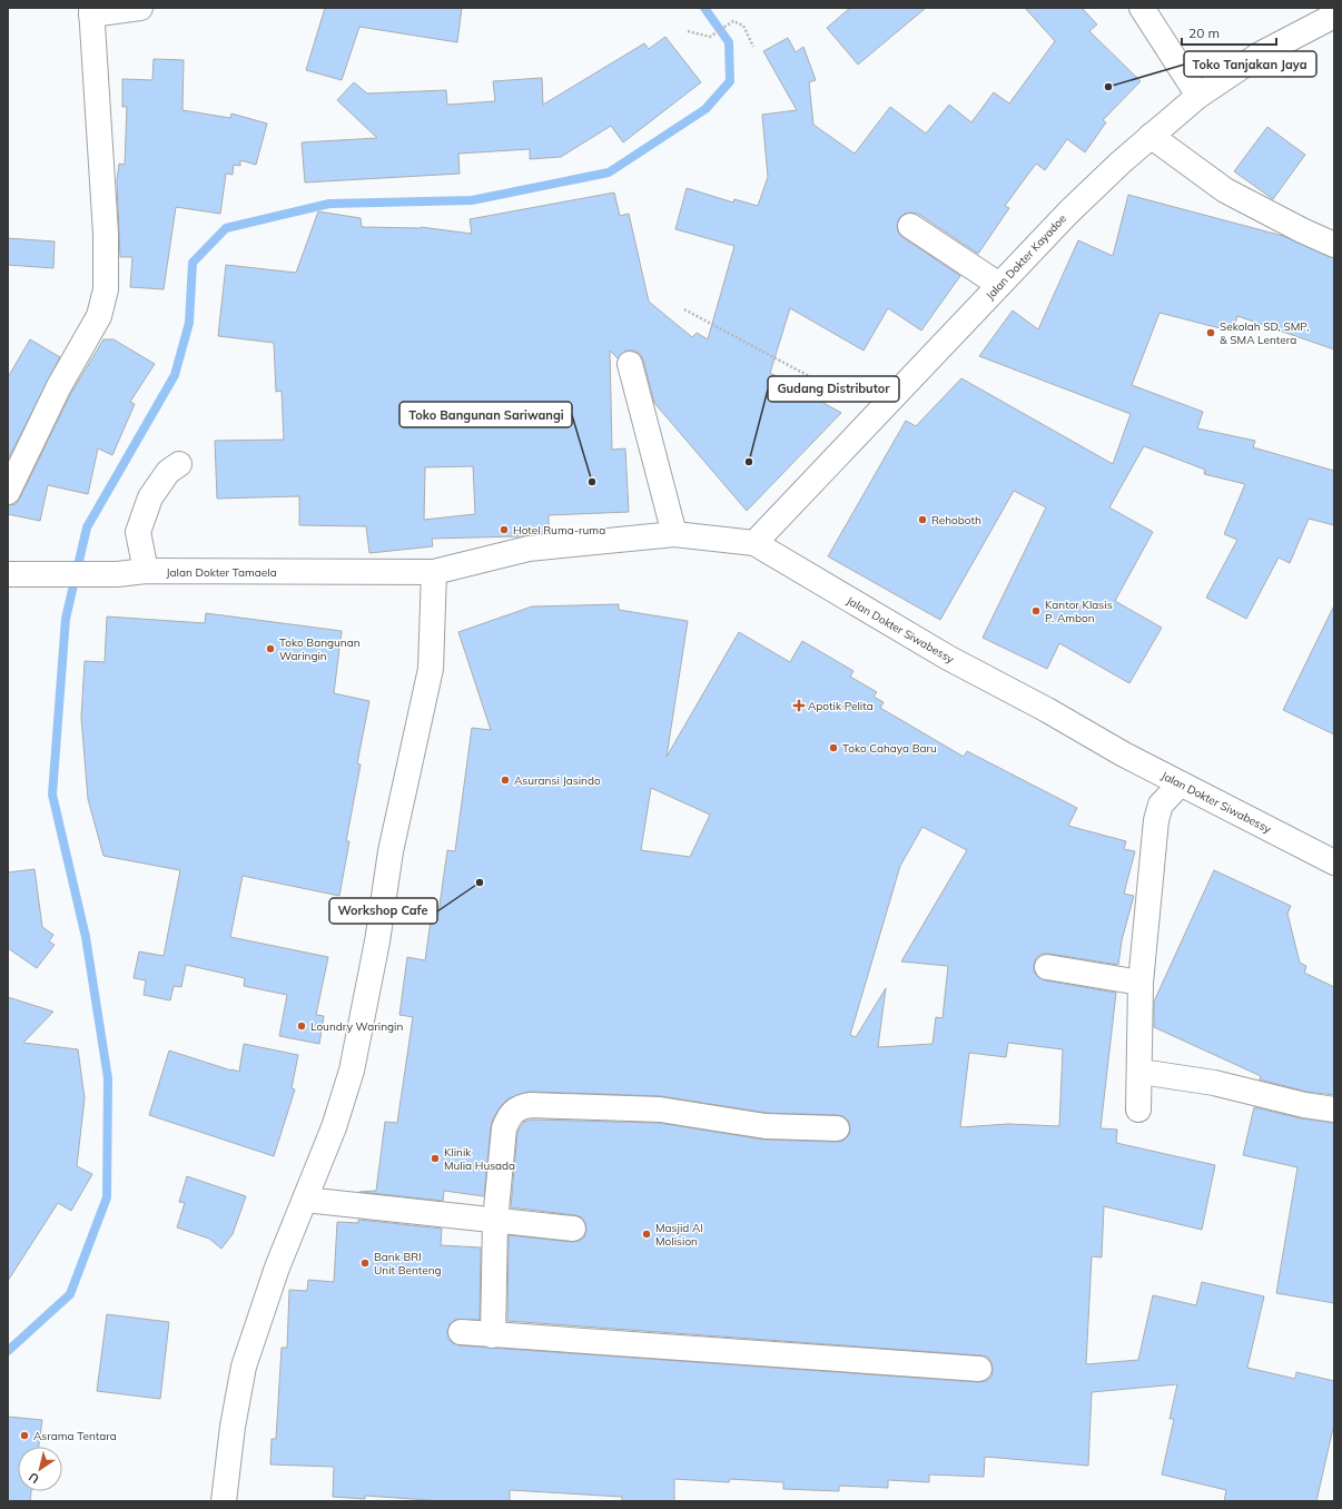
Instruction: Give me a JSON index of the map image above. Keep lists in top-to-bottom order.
{
  "streets": {
    "street": ["Jalan Dokter Kayadoe", "Jalan Dokter Tamaela", "Jalan Dokter Siwabessy"]
  },
  "crossings": [
    ["Jalan Dokter Kayadoe", "Jalan Dokter Siwabessy"],
    ["Jalan Dokter Tamaela", "Jalan Dokter Siwabessy"]
  ],
  "places": {
    "other": [
      "Toko Tanjakan Jaya",
      "Sekolah SD, SMP, & SMA Lentera",
      "Gudang Distributor",
      "Toko Bangunan Sariwangi",
      "Rehoboth",
      "Hotel Ruma-ruma",
      "Kantor Klasis P. Ambon",
      "Toko Bangunan Waringin",
      "Toko Cahaya Baru",
      "Asuransi Jasindo",
      "Workshop Cafe",
      "Loundry Waringin",
      "Klinik Mulia Husada",
      "Masjid Al Molision",
      "Bank BRI Unit Benteng",
      "Asrama Tentara"
    ],
    "health": ["Apotik Pelita"]
  },
  "scale_bar": "20 m",
  "north": "bottom left"
}
